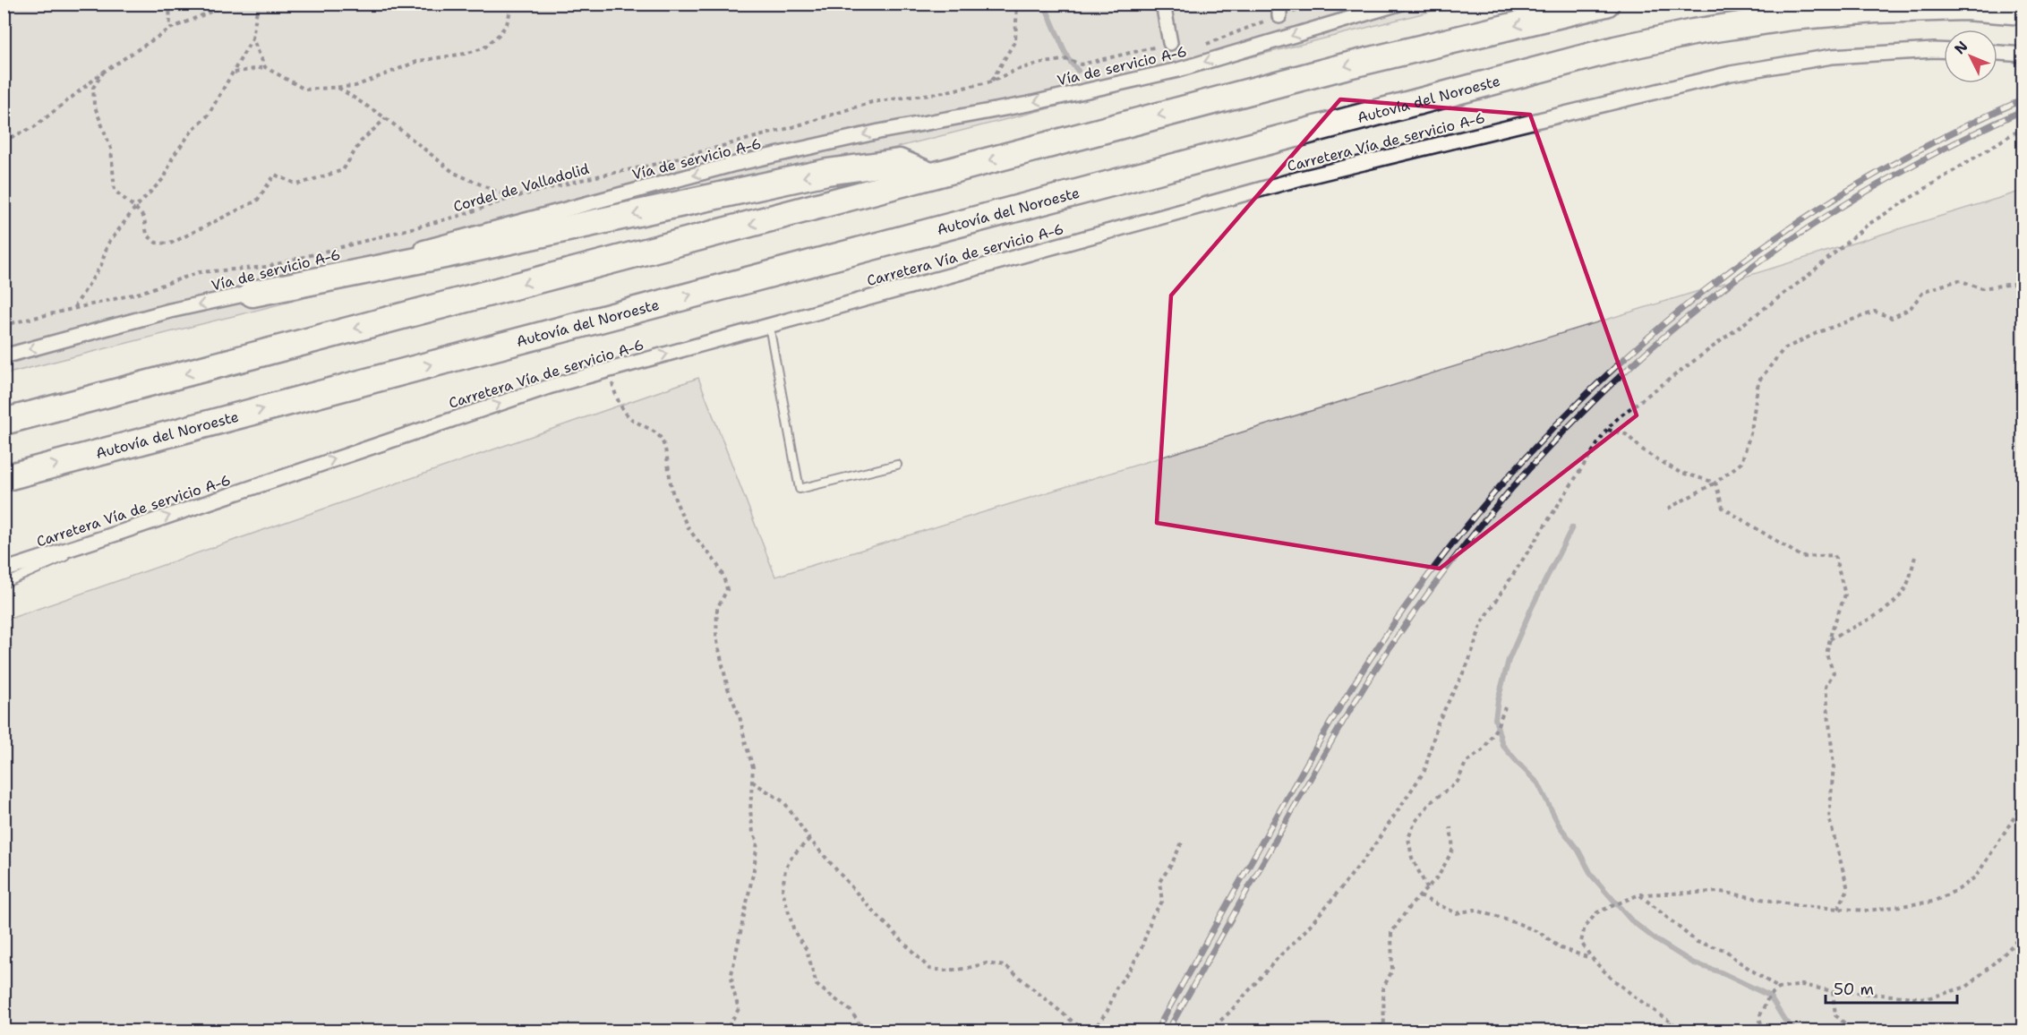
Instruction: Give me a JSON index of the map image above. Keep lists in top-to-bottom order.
{
  "streets": {
    "highway": ["Autovía del Noroeste"],
    "street": ["Vía de servicio A-6", "Carretera Vía de servicio A-6"],
    "path": ["Cordel de Valladolid"]
  },
  "one_way": ["Vía de servicio A-6"],
  "scale_bar": "50 m",
  "north": "top left"
}
